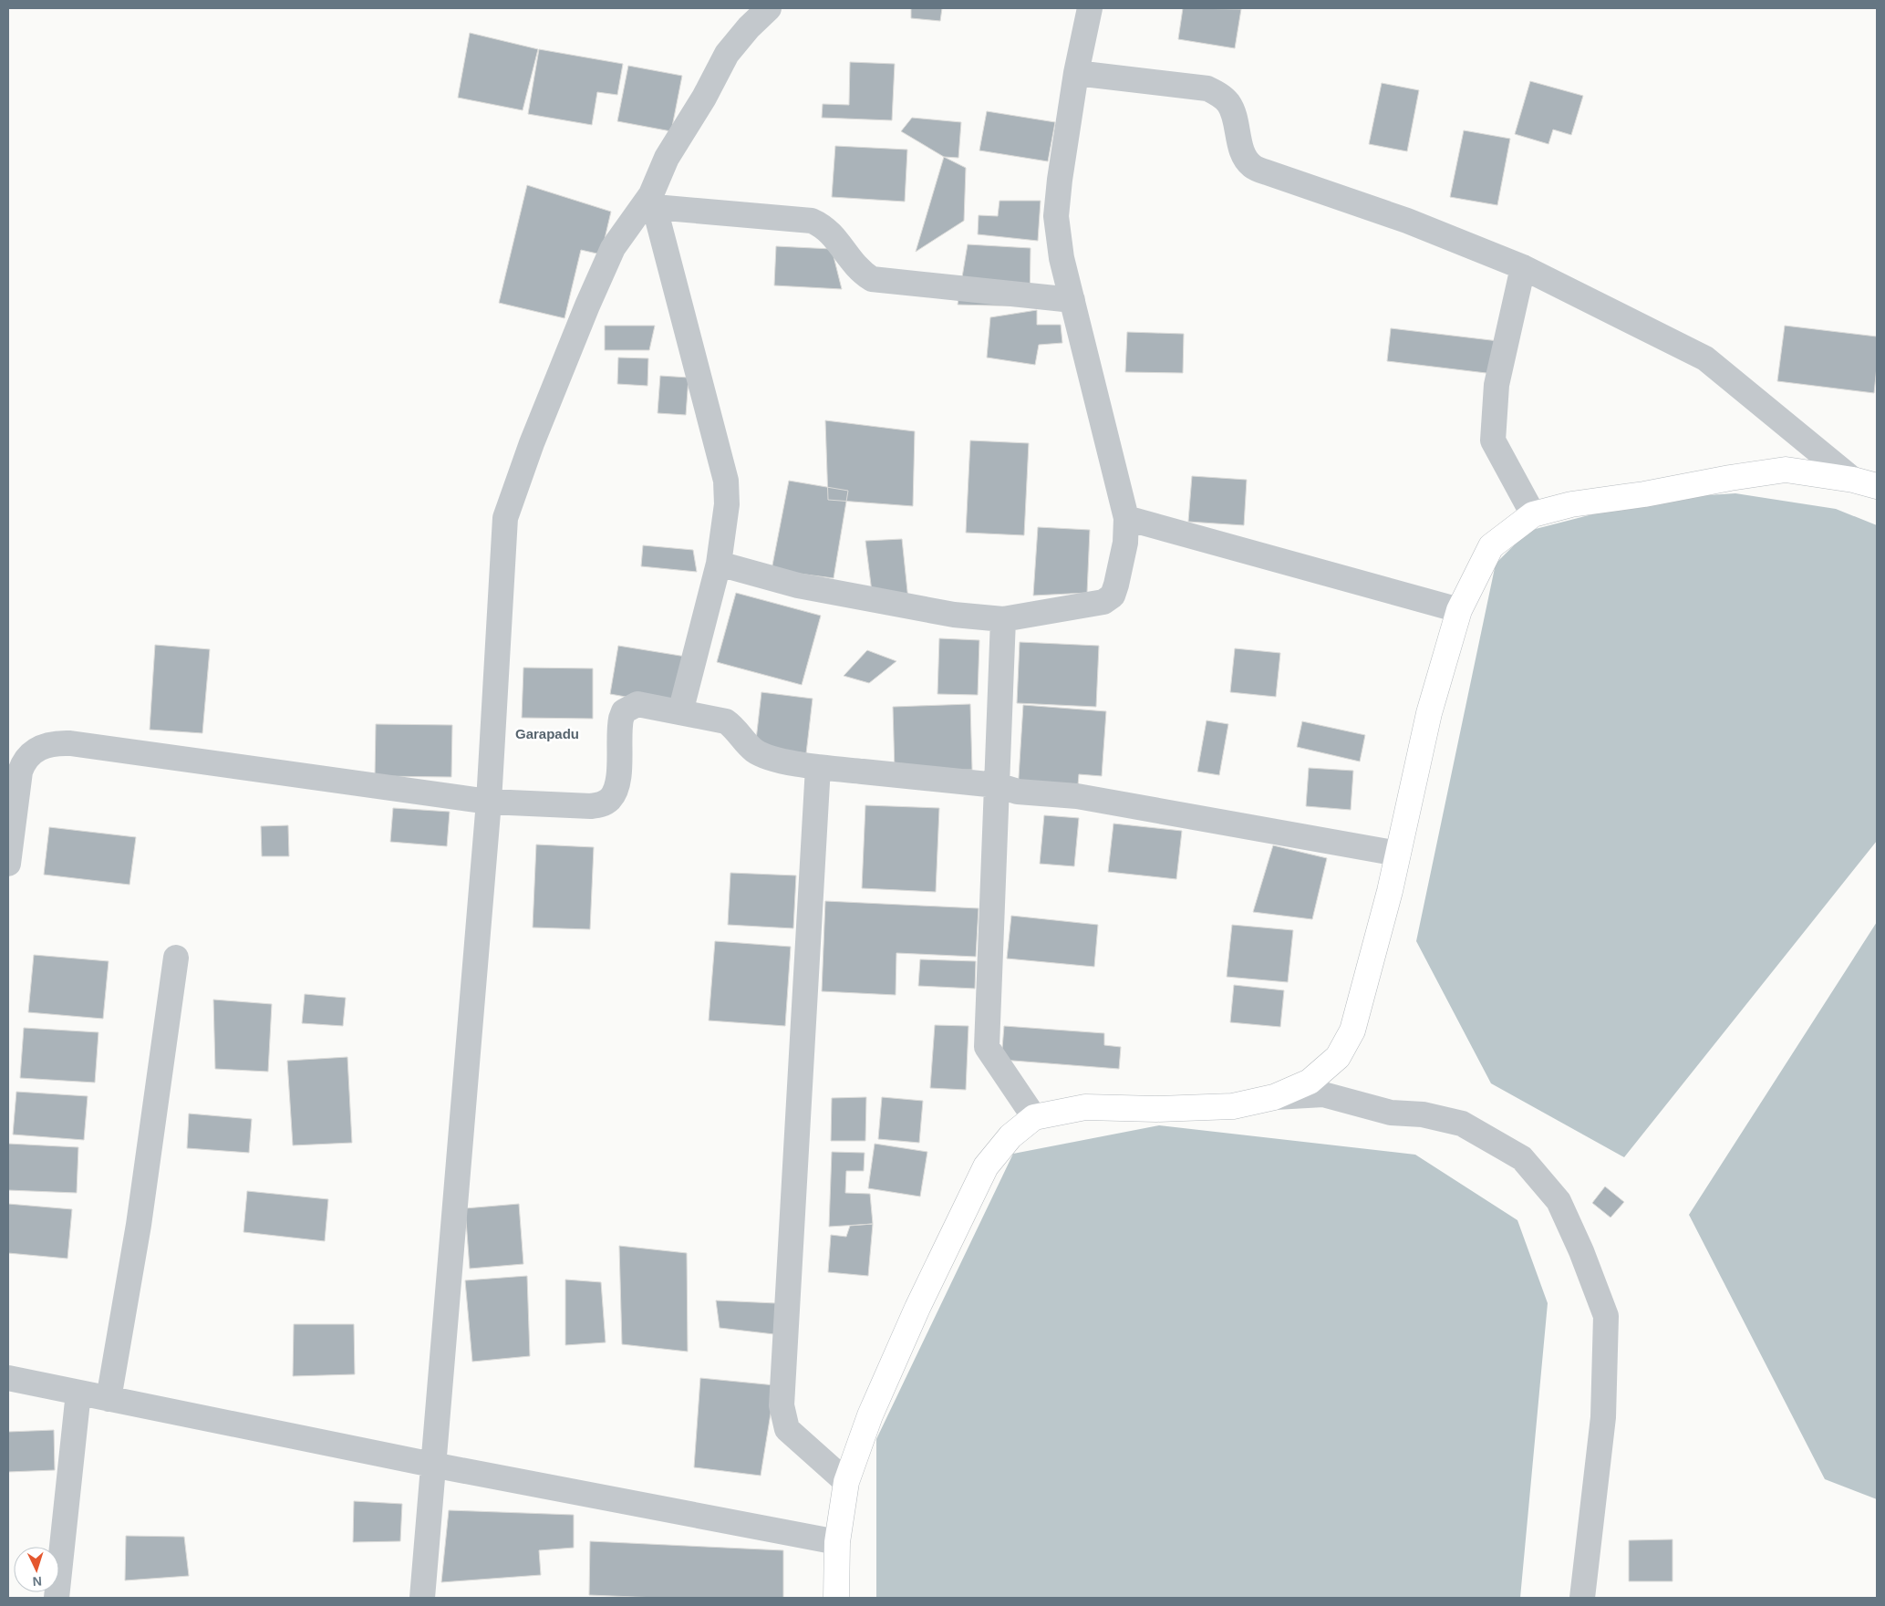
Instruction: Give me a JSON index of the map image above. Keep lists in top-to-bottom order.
{
  "districts": ["Garapadu"],
  "north": "bottom"
}
